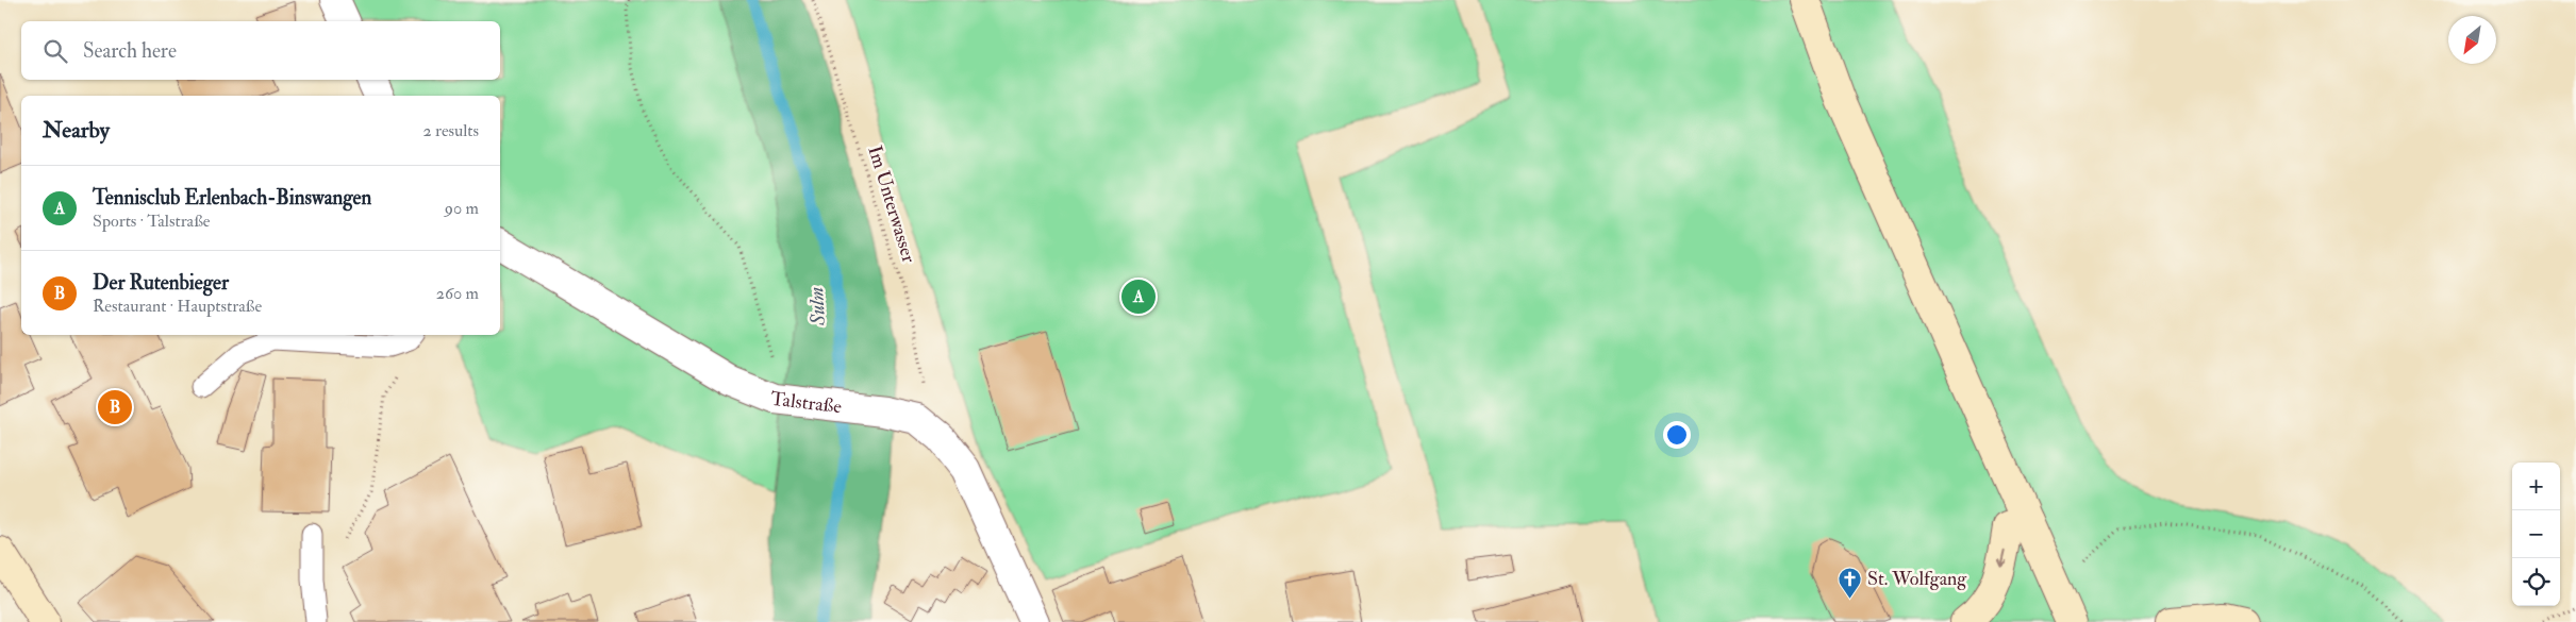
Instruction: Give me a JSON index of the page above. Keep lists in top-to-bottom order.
{
  "streets": {
    "street": ["Talstraße"],
    "path": ["Im Unterwasser"]
  },
  "crossings": [
    ["Im Unterwasser", "Talstraße"]
  ],
  "water": ["Sulm"],
  "places": {
    "church": ["St. Wolfgang"]
  },
  "north": "bottom left",
  "page": {
    "search": "Search here",
    "heading": ["Nearby", "2 results"],
    "list": [
      {
        "mark": "A",
        "name": "Tennisclub Erlenbach-Binswangen",
        "note": "Sports · Talstraße",
        "value": "90 m"
      },
      {
        "mark": "B",
        "name": "Der Rutenbieger",
        "note": "Restaurant · Hauptstraße",
        "value": "260 m"
      }
    ],
    "pins": ["A", "B"],
    "map_buttons": ["+", "−"]
  }
}
